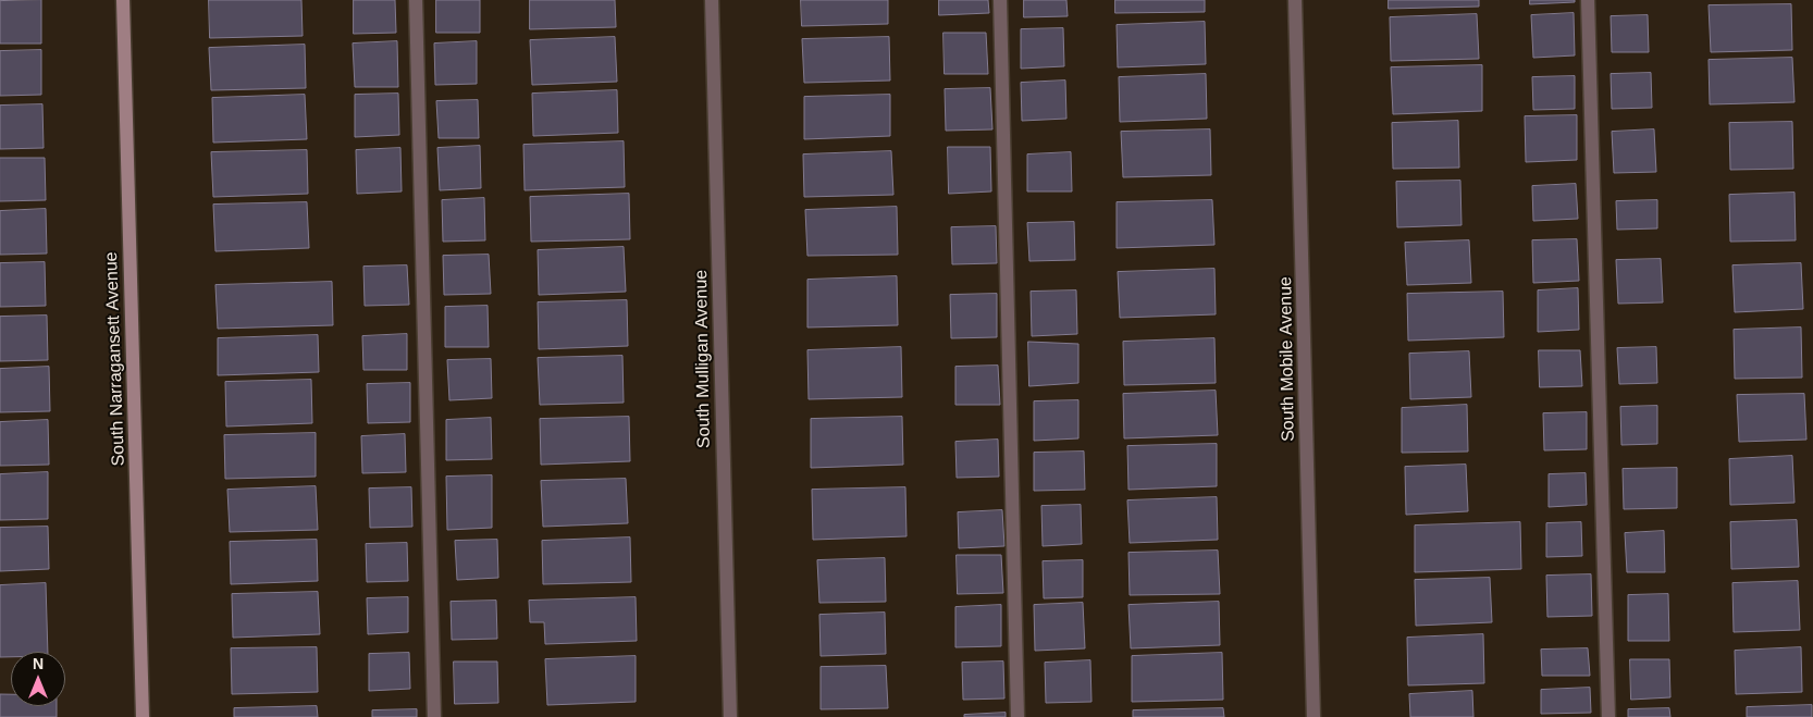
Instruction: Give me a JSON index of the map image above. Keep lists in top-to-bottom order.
{
  "streets": {
    "street": ["South Narragansett Avenue", "South Mulligan Avenue", "South Mobile Avenue"]
  },
  "north": "top"
}
